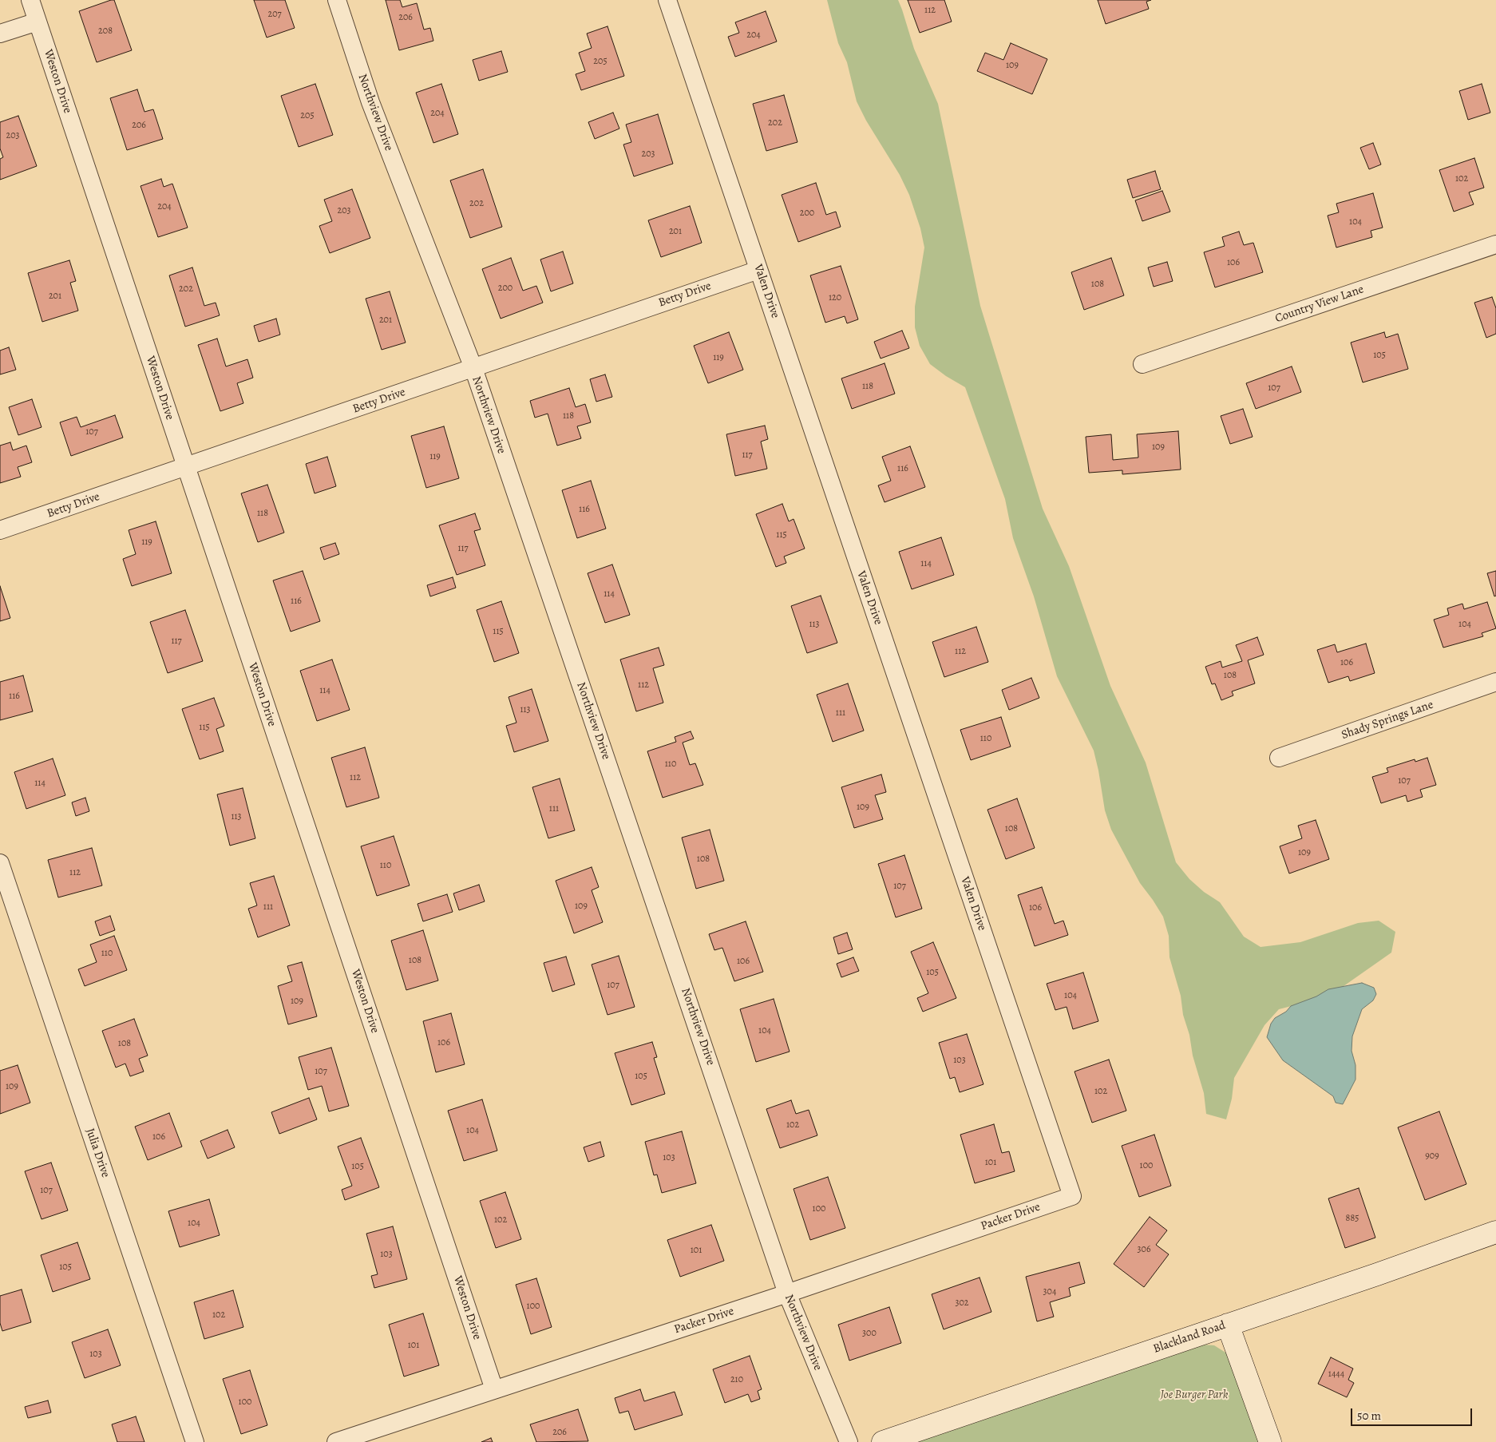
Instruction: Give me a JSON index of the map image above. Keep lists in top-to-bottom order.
{
  "streets": {
    "street": [
      "Weston Drive",
      "Northview Drive",
      "Valen Drive",
      "Betty Drive",
      "Country View Lane",
      "Shady Springs Lane",
      "Julia Drive",
      "Packer Drive",
      "Blackland Road"
    ]
  },
  "crossings": [
    ["Weston Drive", "Betty Drive"],
    ["Weston Drive", "Packer Drive"],
    ["Northview Drive", "Betty Drive"],
    ["Northview Drive", "Packer Drive"],
    ["Valen Drive", "Betty Drive"],
    ["Valen Drive", "Packer Drive"]
  ],
  "parks": ["Joe Burger Park"],
  "house_numbers": [
    "112",
    "207",
    "206",
    "208",
    "204",
    "205",
    "109",
    "204",
    "205",
    "202",
    "206",
    "203",
    "203",
    "102",
    "202",
    "204",
    "203",
    "200",
    "104",
    "201",
    "106",
    "108",
    "200",
    "202",
    "201",
    "120",
    "201",
    "105",
    "119",
    "118",
    "107",
    "118",
    "107",
    "109",
    "117",
    "119",
    "116",
    "116",
    "118",
    "115",
    "119",
    "117",
    "114",
    "114",
    "116",
    "113",
    "104",
    "115",
    "117",
    "112",
    "106",
    "108",
    "112",
    "114",
    "116",
    "113",
    "111",
    "115",
    "110",
    "110",
    "112",
    "107",
    "114",
    "109",
    "111",
    "113",
    "108",
    "109",
    "108",
    "110",
    "112",
    "107",
    "109",
    "111",
    "106",
    "110",
    "108",
    "106",
    "105",
    "107",
    "104",
    "109",
    "104",
    "106",
    "108",
    "103",
    "107",
    "105",
    "109",
    "102",
    "102",
    "104",
    "106",
    "909",
    "103",
    "101",
    "100",
    "105",
    "107",
    "100",
    "885",
    "102",
    "104",
    "306",
    "101",
    "103",
    "105",
    "304",
    "302",
    "100",
    "102",
    "300",
    "101",
    "103",
    "1444",
    "210",
    "100",
    "206"
  ],
  "scale_bar": "50 m"
}
